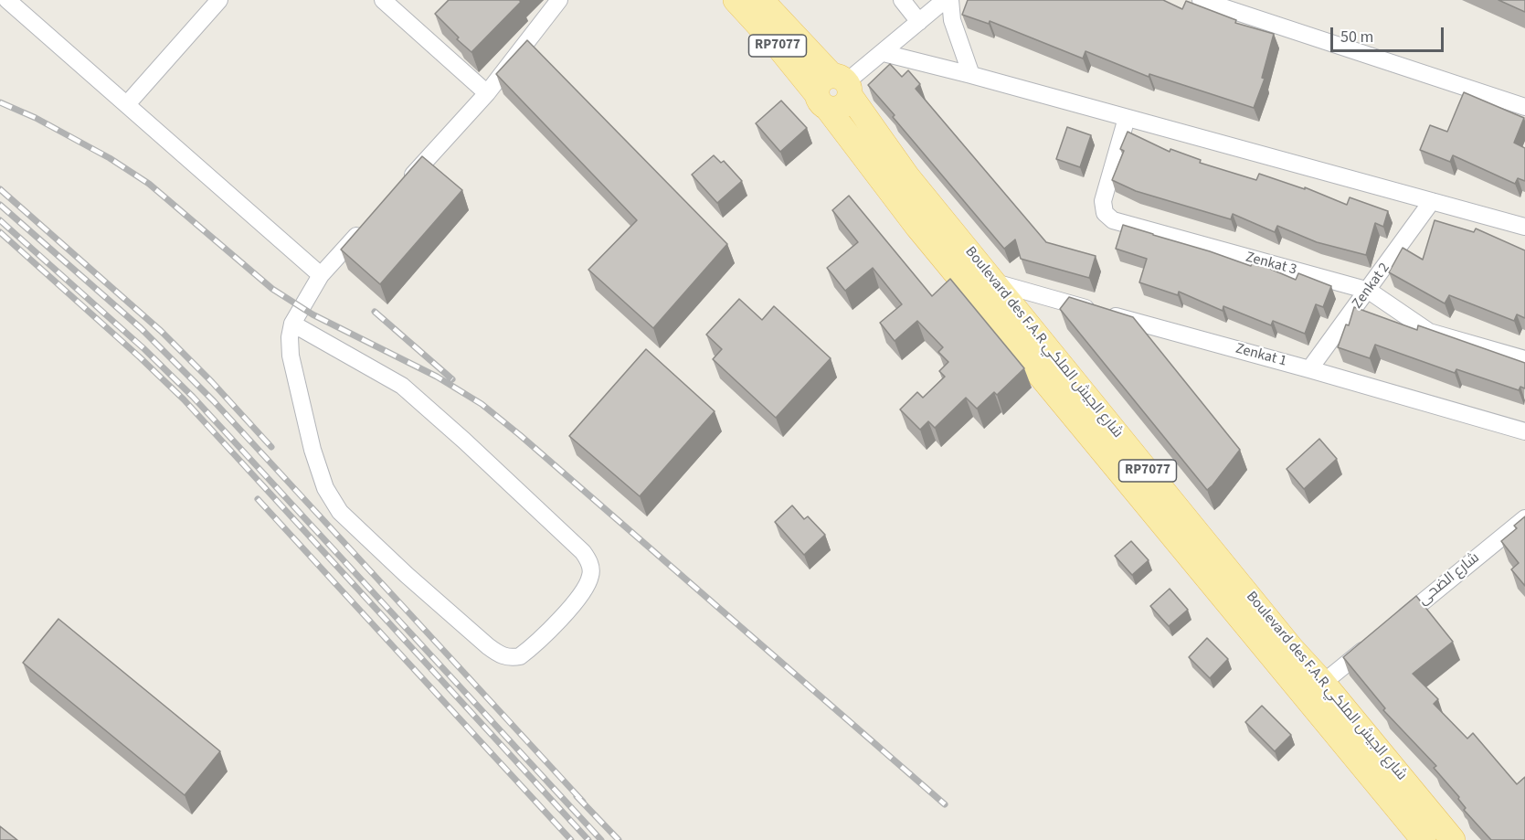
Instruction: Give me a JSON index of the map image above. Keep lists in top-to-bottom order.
{
  "streets": {
    "main road": ["RP7077", "Boulevard des F.A.R شارع الجيش الملكي"],
    "street": [
      "Zenkat 3",
      "Zenkat 2",
      "Zenkat 1",
      "شارع الضحى"
    ]
  },
  "crossings": [
    ["Zenkat 3", "Zenkat 2"],
    ["Zenkat 2", "Zenkat 1"],
    ["Boulevard des F.A.R شارع الجيش الملكي", "Zenkat 1"]
  ],
  "scale_bar": "50 m"
}
